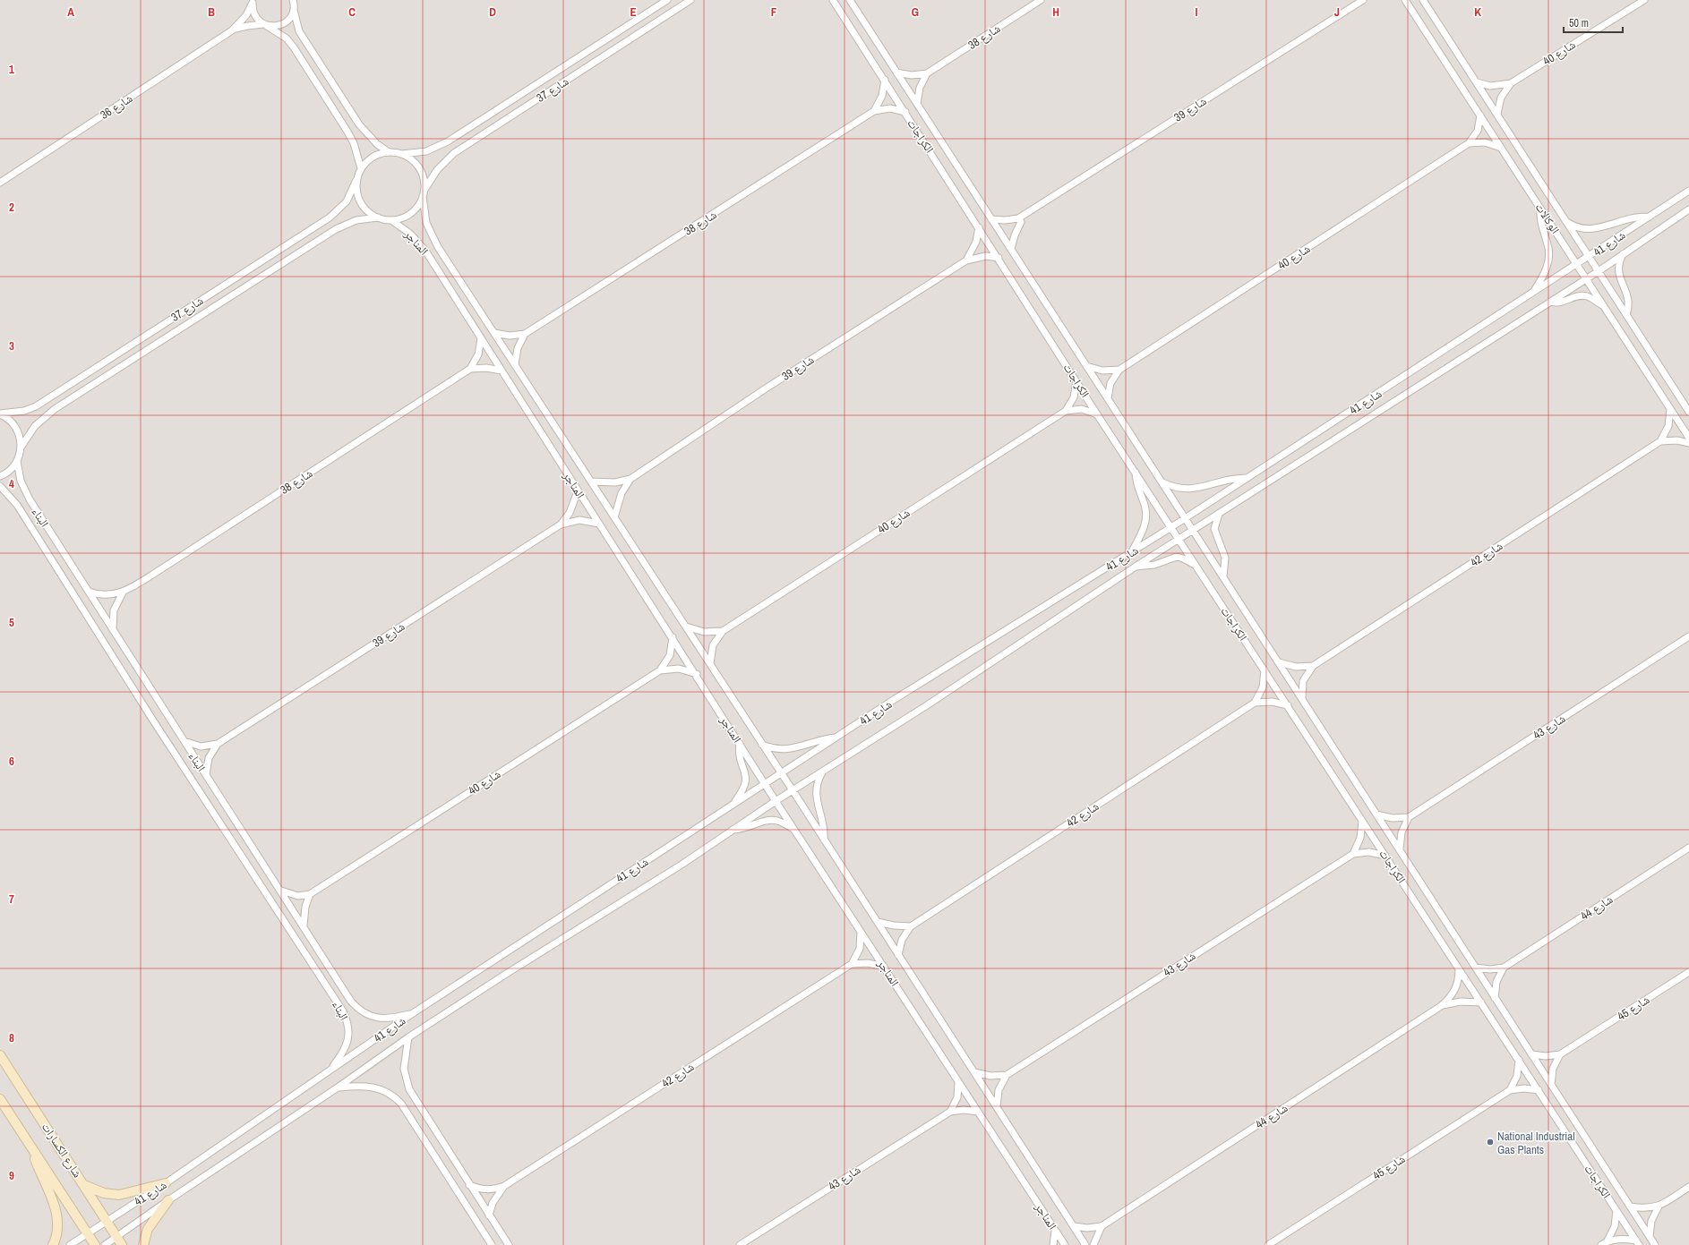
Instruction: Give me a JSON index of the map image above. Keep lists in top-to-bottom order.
{
  "streets": {
    "street": [
      "شارع 38",
      "شارع 40",
      "شارع 37",
      "شارع 36",
      "شارع 39",
      "الكراجات",
      "الوكالات",
      "المناجر",
      "شارع 41",
      "البناء",
      "شارع 42",
      "شارع 43",
      "شارع 44",
      "شارع 45",
      "شارع الكسارات"
    ]
  },
  "crossings": [
    ["شارع 38", "الكراجات"],
    ["شارع 38", "المناجر"],
    ["شارع 38", "البناء"],
    ["شارع 40", "الكراجات"],
    ["شارع 40", "الوكالات"],
    ["شارع 40", "المناجر"],
    ["شارع 37", "المناجر"],
    ["شارع 39", "الكراجات"],
    ["شارع 39", "المناجر"],
    ["شارع 39", "البناء"],
    ["الكراجات", "شارع 41"],
    ["الكراجات", "شارع 42"],
    ["الكراجات", "شارع 43"],
    ["الكراجات", "شارع 44"],
    ["الكراجات", "شارع 45"],
    ["الوكالات", "شارع 41"],
    ["المناجر", "شارع 41"],
    ["المناجر", "شارع 42"],
    ["المناجر", "شارع 43"],
    ["المناجر", "شارع 44"],
    ["شارع 41", "البناء"],
    ["شارع 41", "شارع الكسارات"]
  ],
  "places": ["National Industrial Gas Plants"],
  "scale_bar": "50 m",
  "grid": {
    "columns": [
      "A",
      "B",
      "C",
      "D",
      "E",
      "F",
      "G",
      "H",
      "I",
      "J",
      "K"
    ],
    "rows": [
      "1",
      "2",
      "3",
      "4",
      "5",
      "6",
      "7",
      "8",
      "9"
    ]
  }
}
